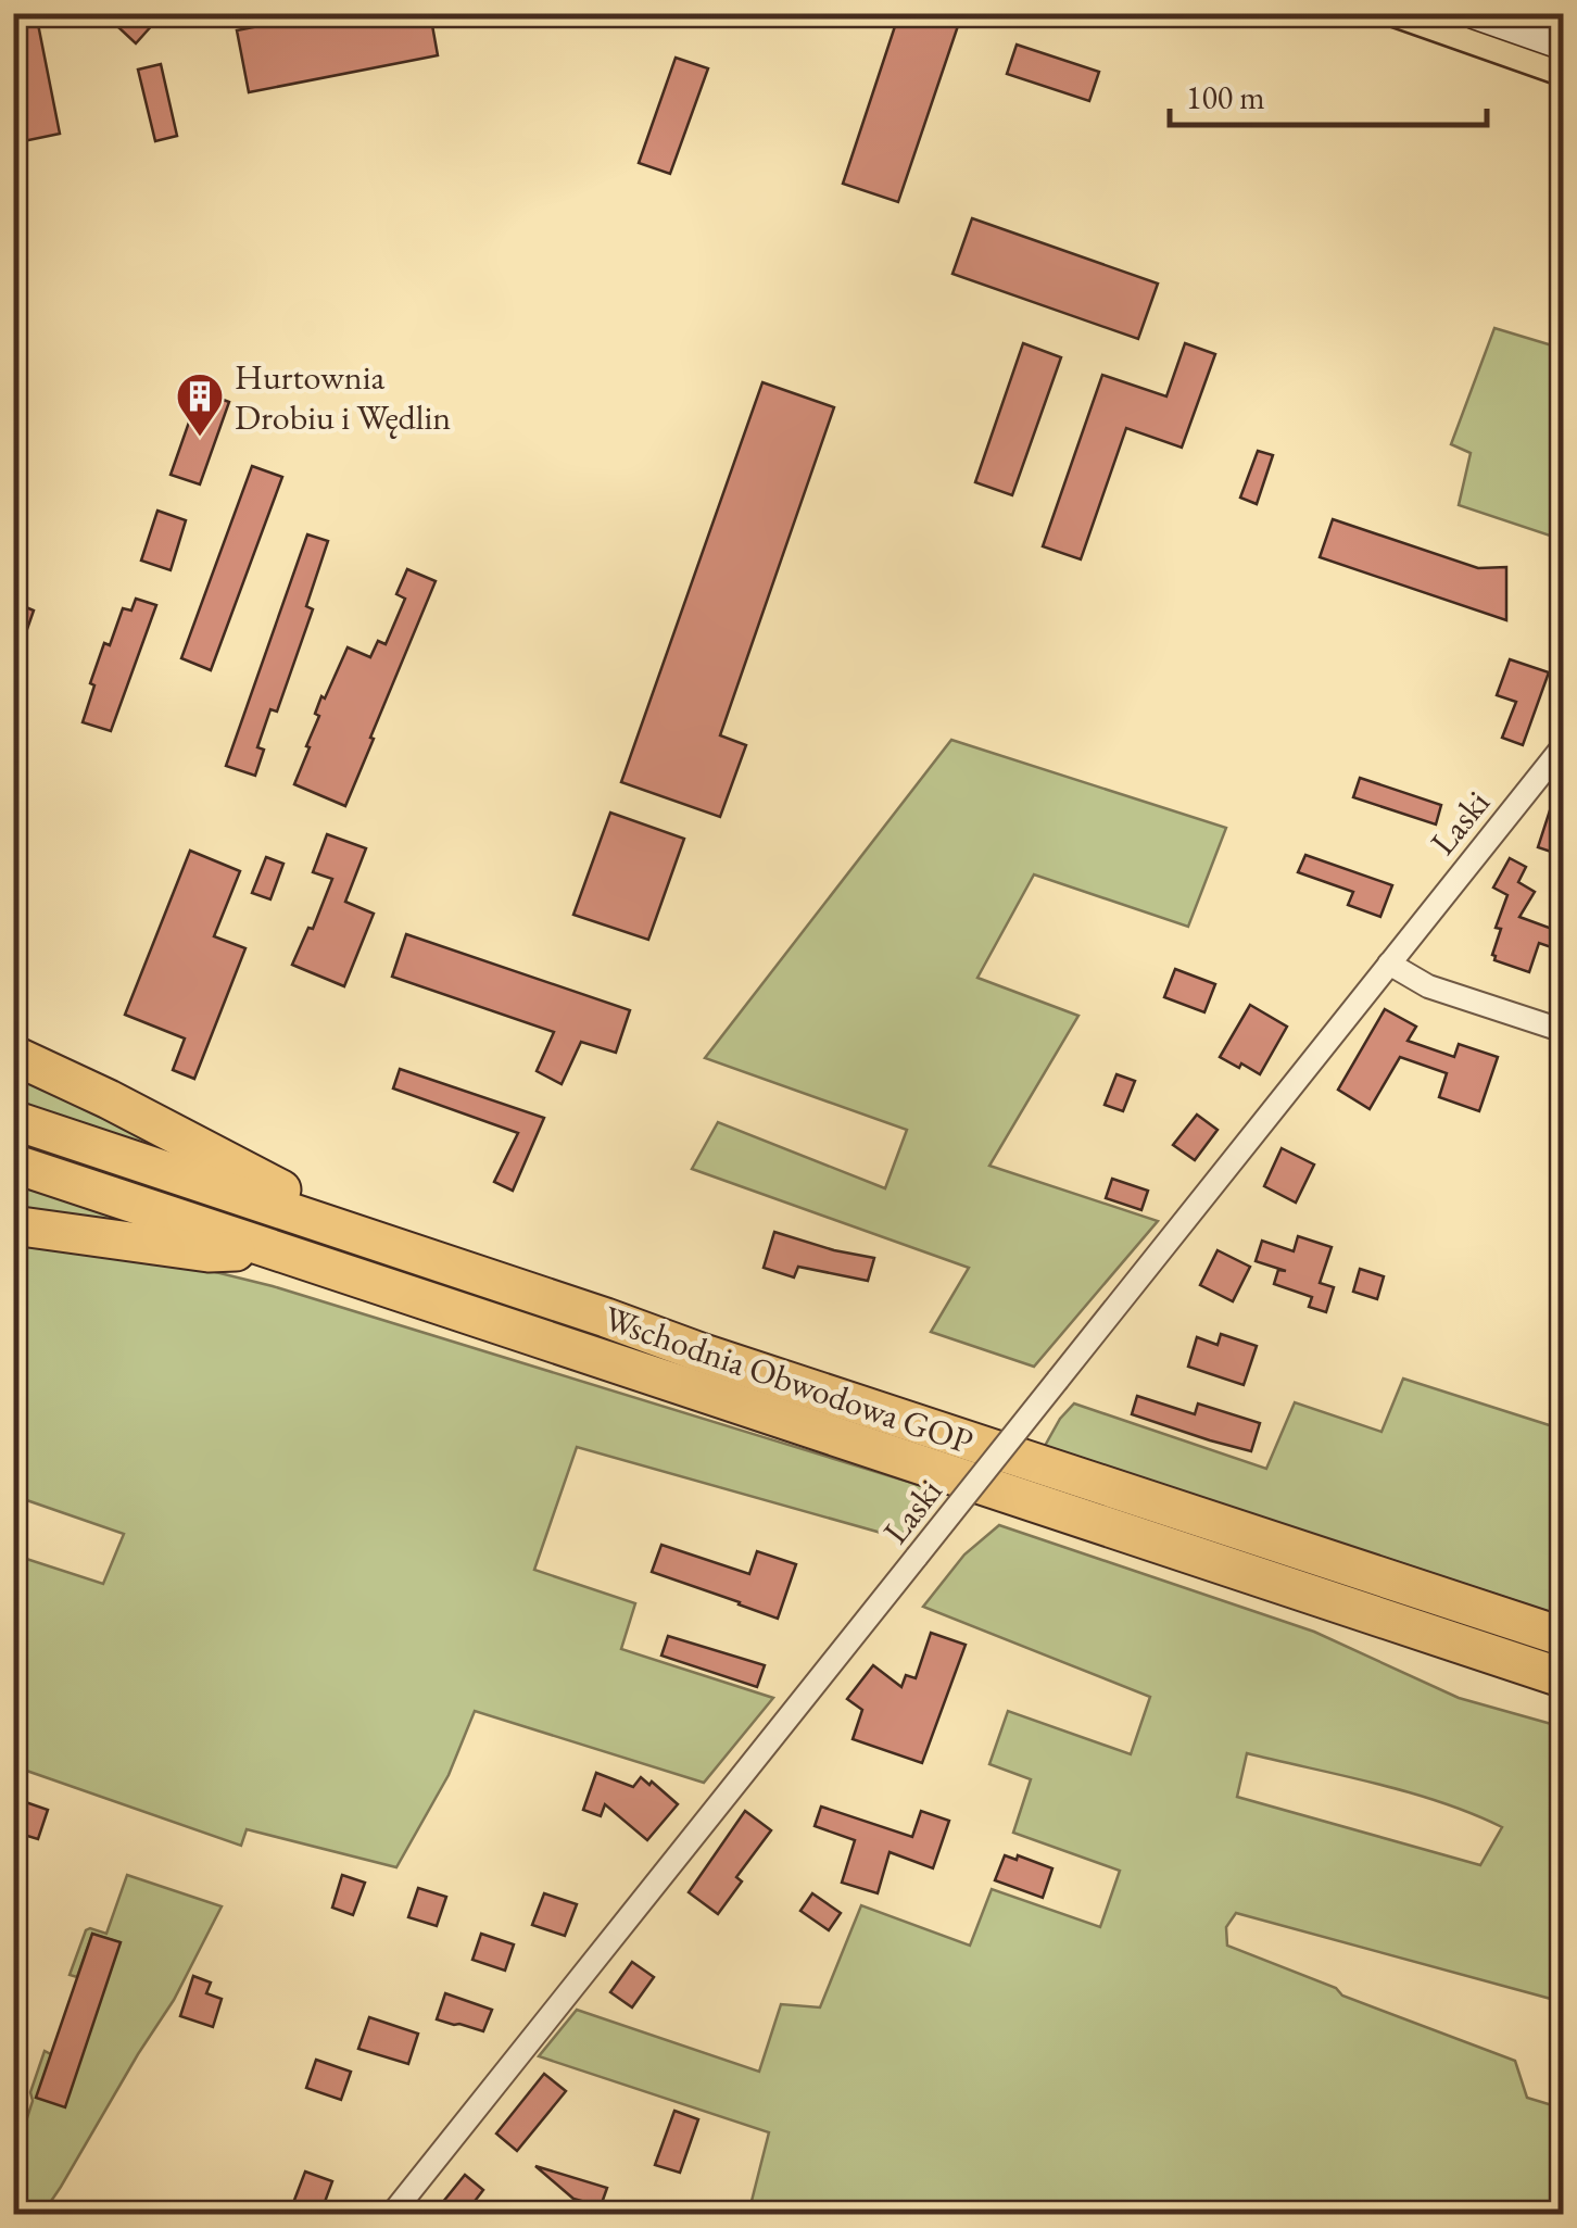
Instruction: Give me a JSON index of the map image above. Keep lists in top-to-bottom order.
{
  "streets": {
    "highway": ["Wschodnia Obwodowa GOP"],
    "street": ["Laski"]
  },
  "places": {
    "building": ["Hurtownia Drobiu i Wędlin"]
  },
  "scale_bar": "100 m"
}
